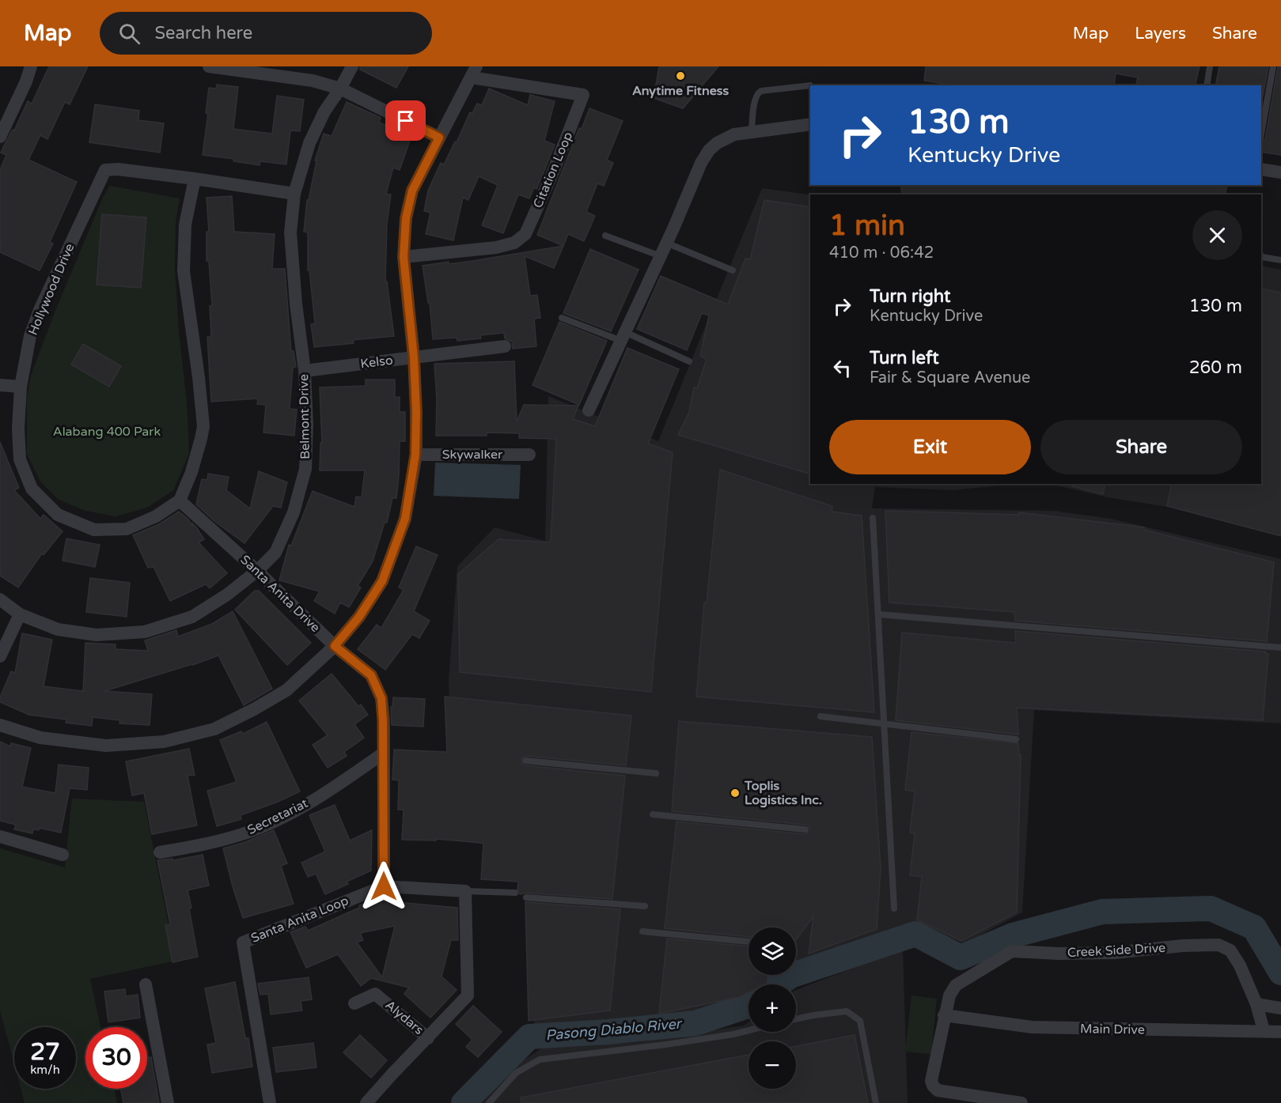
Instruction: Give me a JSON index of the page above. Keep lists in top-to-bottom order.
{
  "streets": {
    "street": [
      "Citation Loop",
      "Hollywood Drive",
      "Kelso",
      "Belmont Drive",
      "Skywalker",
      "Santa Anita Drive",
      "Secretariat",
      "Santa Anita Loop",
      "Creek Side Drive",
      "Alydars",
      "Main Drive"
    ]
  },
  "crossings": [
    ["Hollywood Drive", "Belmont Drive"],
    ["Hollywood Drive", "Santa Anita Drive"],
    ["Kelso", "Belmont Drive"],
    ["Belmont Drive", "Santa Anita Drive"],
    ["Santa Anita Drive", "Secretariat"],
    ["Santa Anita Drive", "Santa Anita Loop"],
    ["Creek Side Drive", "Main Drive"]
  ],
  "water": ["Pasong Diablo River"],
  "parks": ["Alabang 400 Park"],
  "places": ["Anytime Fitness", "Toplis Logistics Inc."],
  "page": {
    "header": "Map",
    "search": "Search here",
    "nav": ["Map", "Layers", "Share"],
    "turn": ["130 m", "Kentucky Drive"],
    "heading": ["1 min", "410 m · 06:42"],
    "list": [
      {
        "name": "Turn right",
        "note": "Kentucky Drive",
        "value": "130 m"
      },
      {
        "name": "Turn left",
        "note": "Fair & Square Avenue",
        "value": "260 m"
      }
    ],
    "buttons": ["Exit", "Share"],
    "map_buttons": ["+", "−"],
    "speed": "27 km/h",
    "limit": "30"
  }
}
